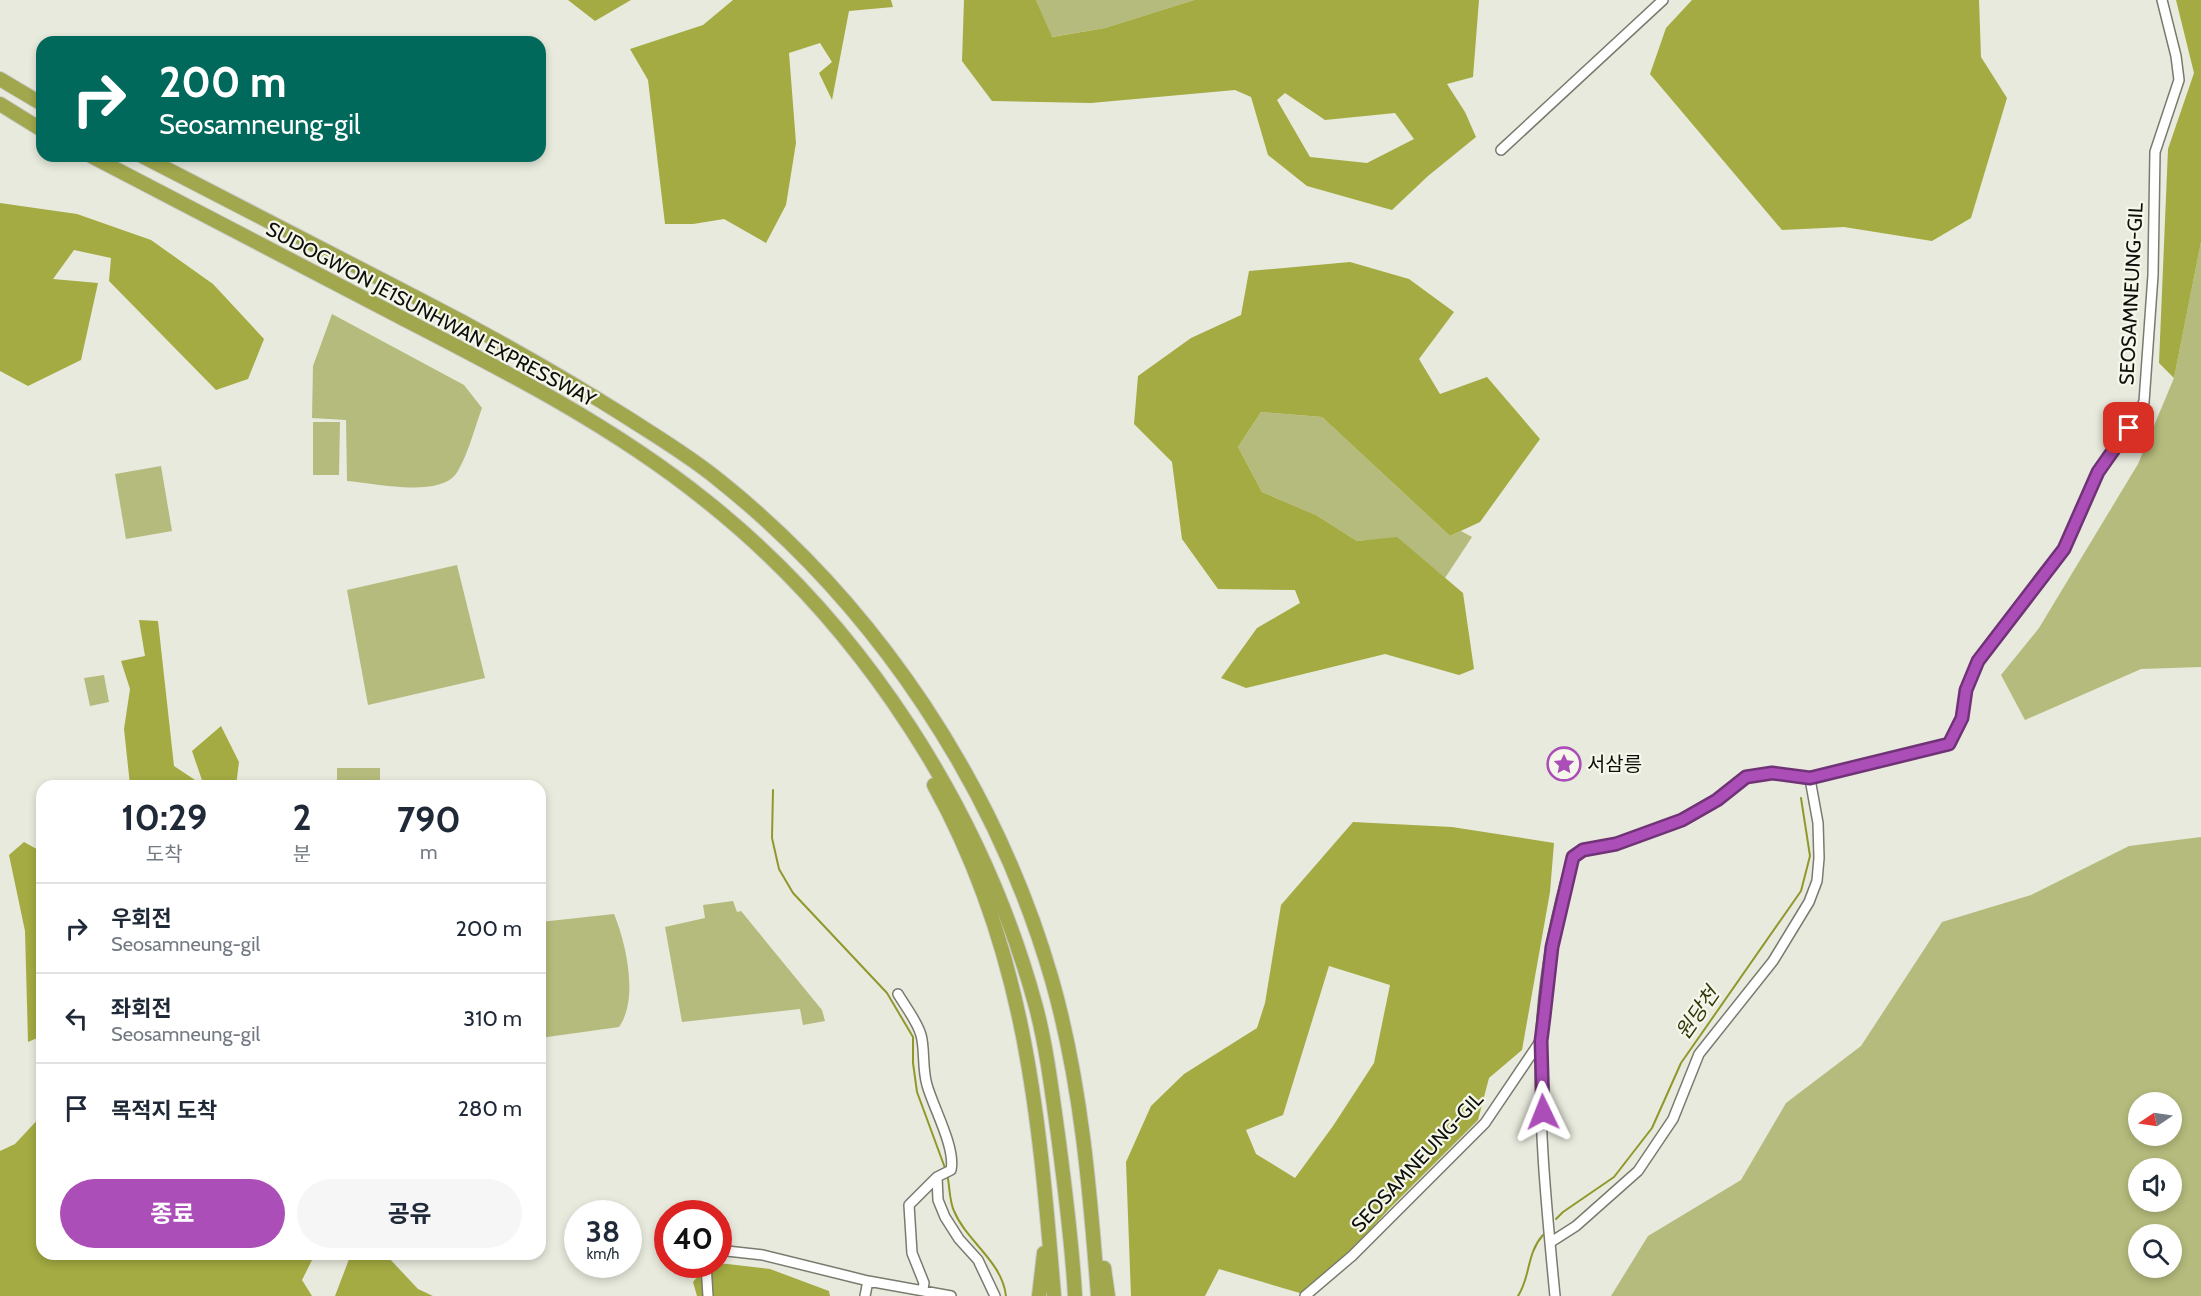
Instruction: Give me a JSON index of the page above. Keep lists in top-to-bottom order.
{
  "streets": {
    "highway": ["SUDOGWON JE1SUNHWAN EXPRESSWAY"],
    "street": ["SEOSAMNEUNG-GIL"]
  },
  "water": ["원당천"],
  "places": {
    "place": ["서삼릉"]
  },
  "north": "left",
  "page": {
    "turn": ["200 m", "Seosamneung-gil"],
    "eta": [
      "10:29",
      "도착",
      "2",
      "분",
      "790",
      "m"
    ],
    "list": [
      {
        "name": "우회전",
        "note": "Seosamneung-gil",
        "value": "200 m"
      },
      {
        "name": "좌회전",
        "note": "Seosamneung-gil",
        "value": "310 m"
      },
      {
        "name": "목적지 도착",
        "value": "280 m"
      }
    ],
    "buttons": ["종료", "공유"],
    "speed": "38 km/h",
    "limit": "40"
  }
}
